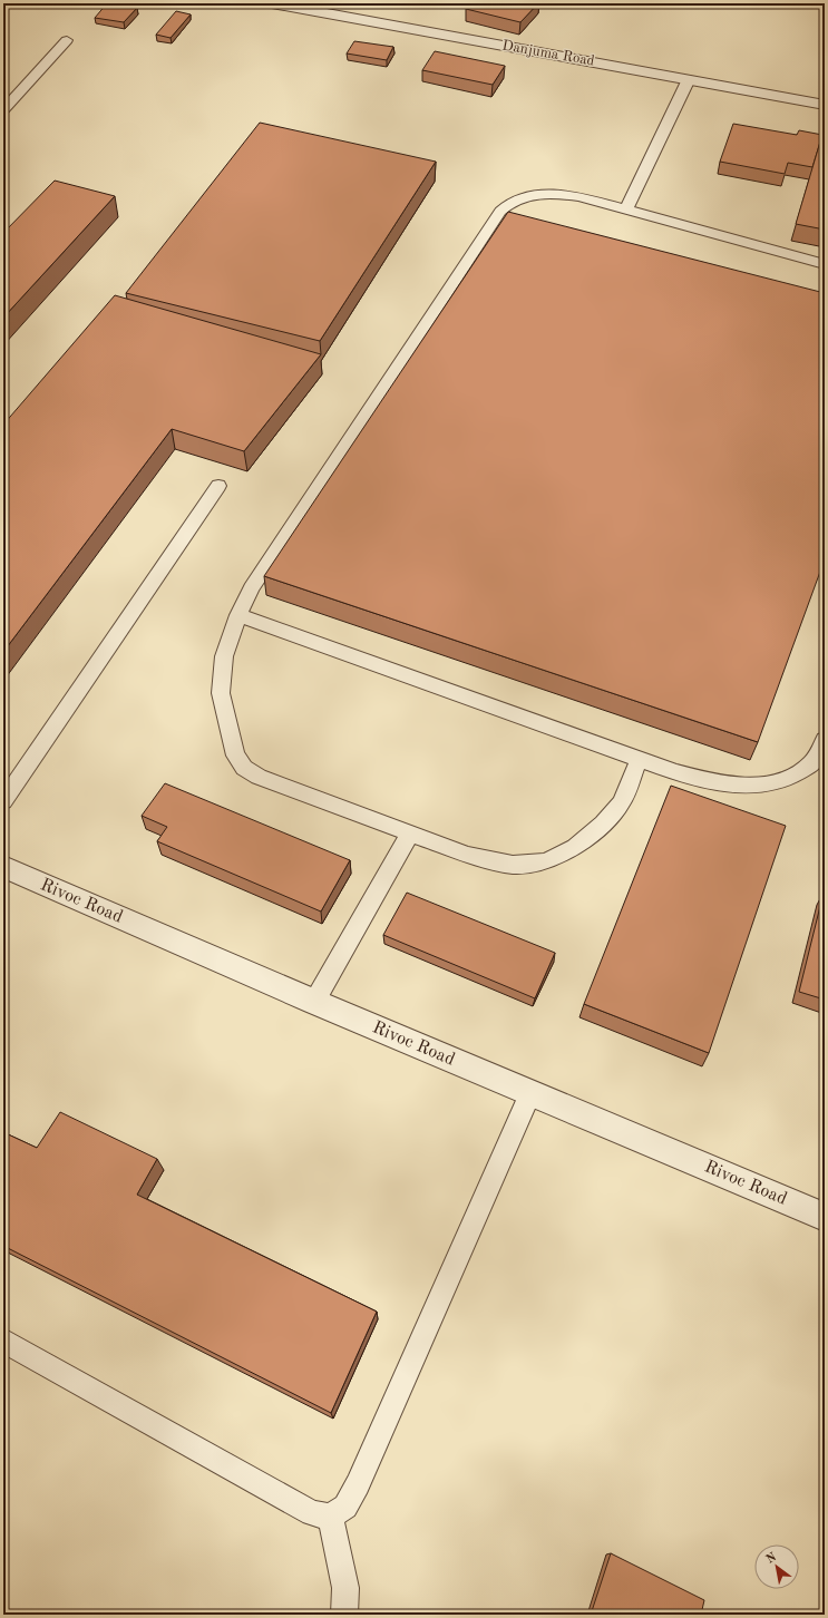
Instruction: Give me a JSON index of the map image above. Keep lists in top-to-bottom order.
{
  "streets": {
    "street": ["Danjuma Road", "Rivoc Road"]
  },
  "north": "top left"
}
